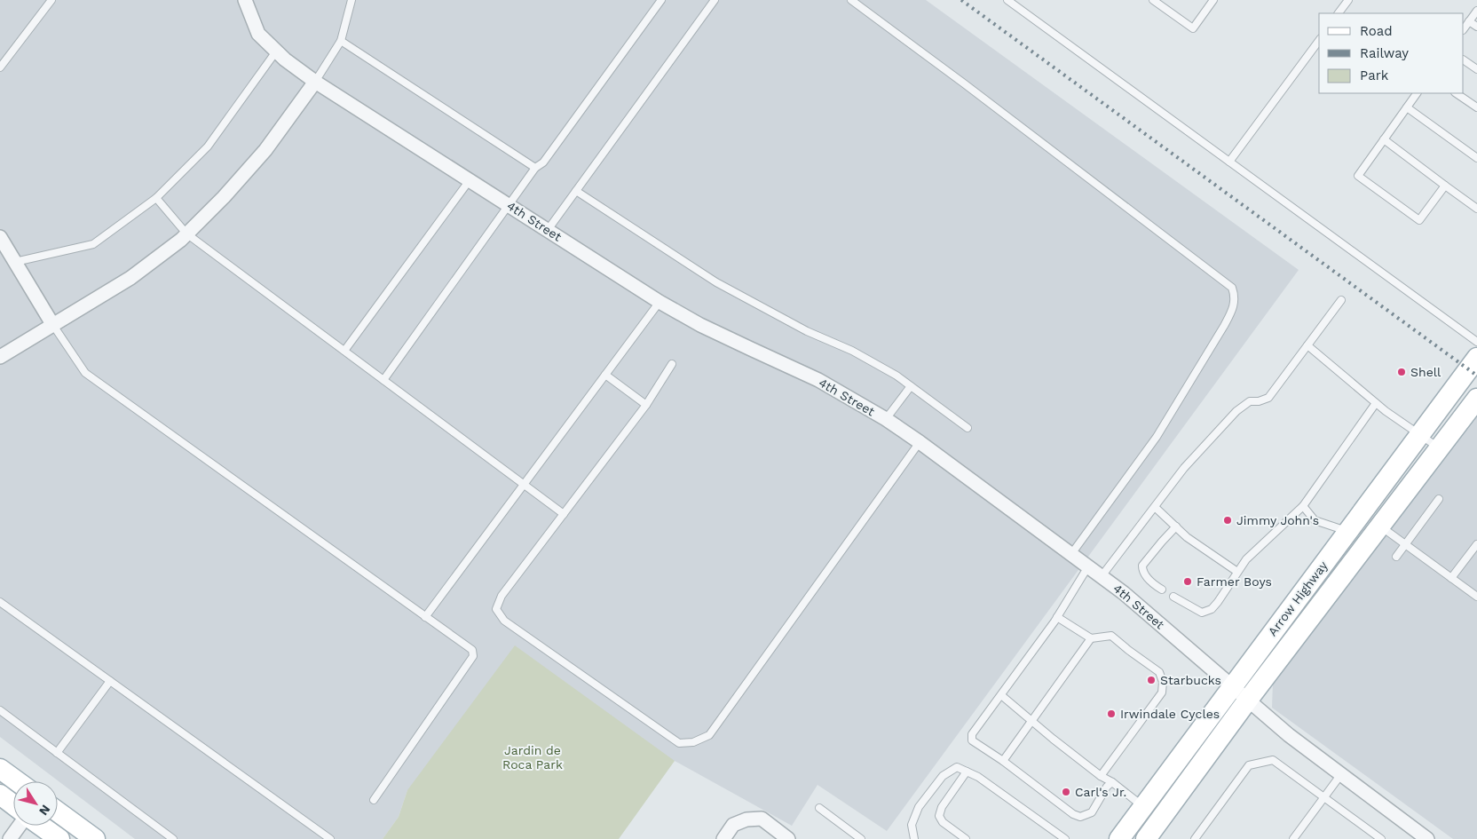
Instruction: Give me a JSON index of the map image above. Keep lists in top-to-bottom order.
{
  "streets": {
    "main road": ["Arrow Highway"],
    "street": ["4th Street"]
  },
  "crossings": [
    ["4th Street", "Arrow Highway"]
  ],
  "parks": ["Jardin de Roca Park"],
  "places": [
    "Shell",
    "Jimmy John's",
    "Farmer Boys",
    "Starbucks",
    "Irwindale Cycles",
    "Carl's Jr."
  ],
  "legend": ["Road", "Railway", "Park"],
  "north": "bottom right"
}
